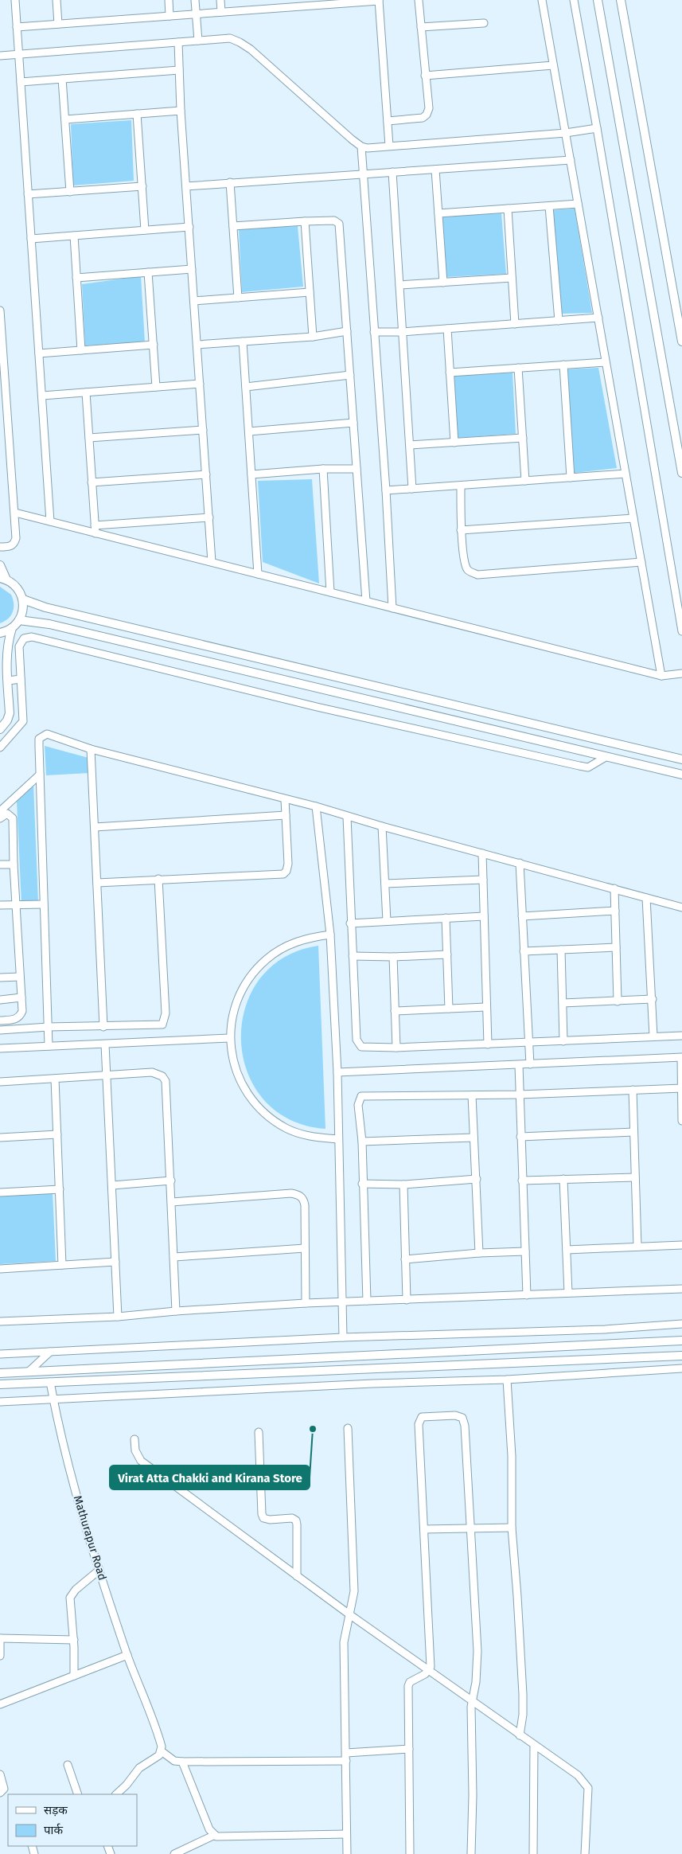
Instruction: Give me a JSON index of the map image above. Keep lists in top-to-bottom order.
{
  "streets": {
    "street": ["Mathurapur Road"]
  },
  "places": ["Virat Atta Chakki and Kirana Store"],
  "legend": ["सड़क", "पार्क"]
}
